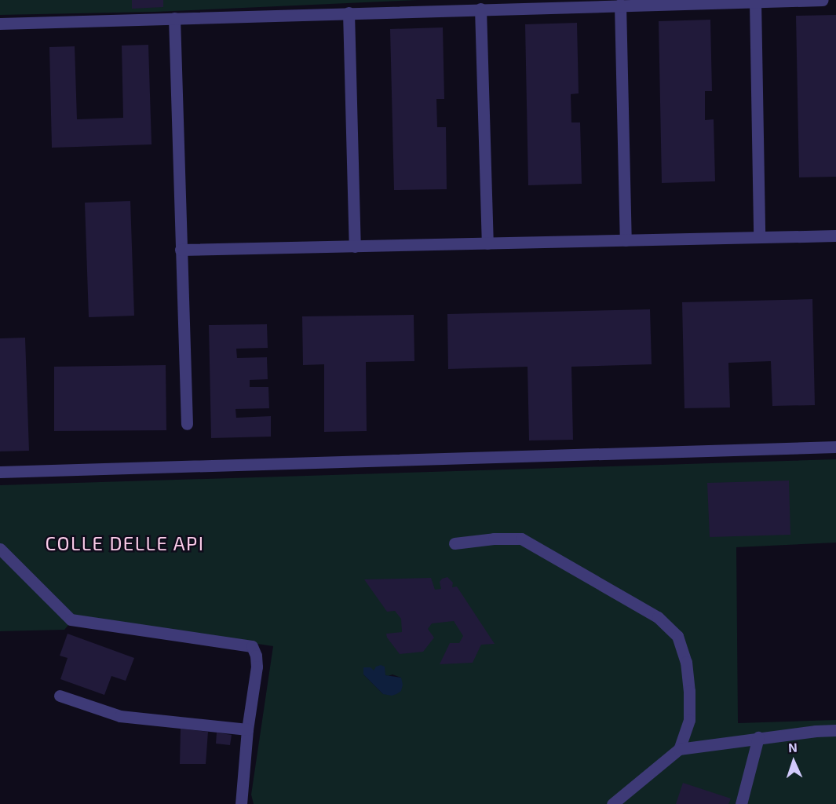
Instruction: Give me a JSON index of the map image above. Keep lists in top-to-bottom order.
{
  "districts": ["COLLE DELLE API"],
  "north": "top"
}
